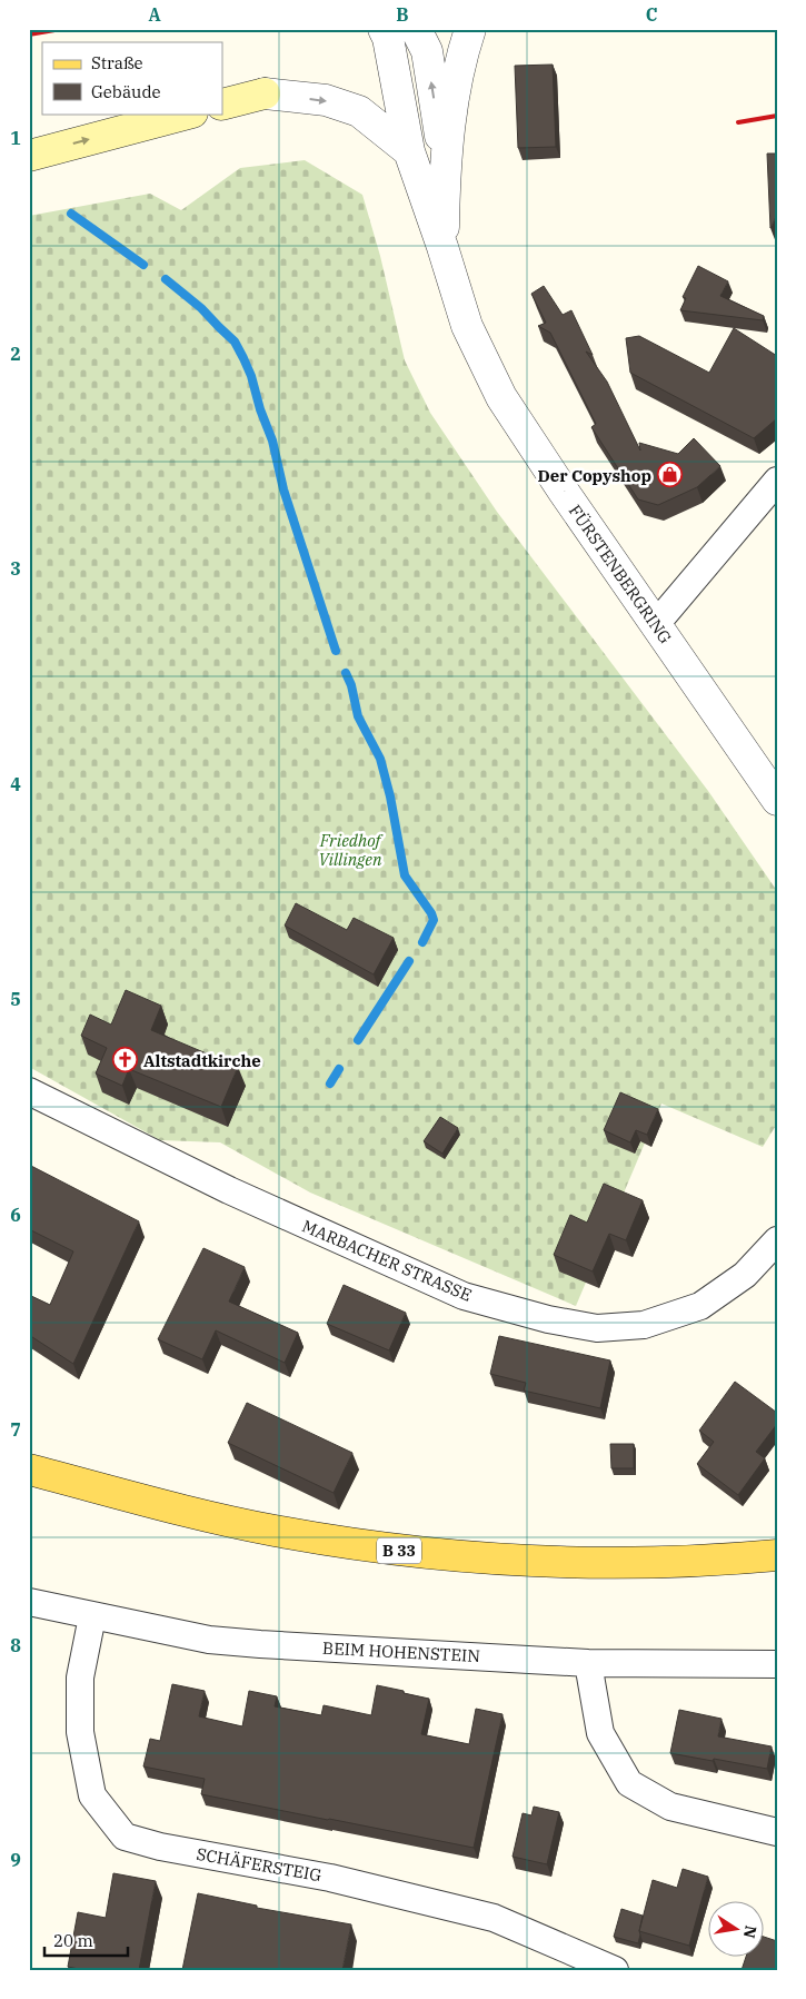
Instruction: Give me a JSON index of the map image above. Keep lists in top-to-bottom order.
{
  "streets": {
    "main road": ["B 33"],
    "street": [
      "FÜRSTENBERGRING",
      "MARBACHER STRASSE",
      "BEIM HOHENSTEIN",
      "SCHÄFERSTEIG"
    ]
  },
  "crossings": [
    ["BEIM HOHENSTEIN", "SCHÄFERSTEIG"]
  ],
  "parks": ["Friedhof Villingen"],
  "places": {
    "shop": ["Der Copyshop"],
    "church": ["Altstadtkirche"]
  },
  "legend": ["Straße", "Gebäude"],
  "scale_bar": "20 m",
  "north": "right",
  "grid": {
    "columns": ["A", "B", "C"],
    "rows": [
      "1",
      "2",
      "3",
      "4",
      "5",
      "6",
      "7",
      "8",
      "9"
    ]
  }
}
